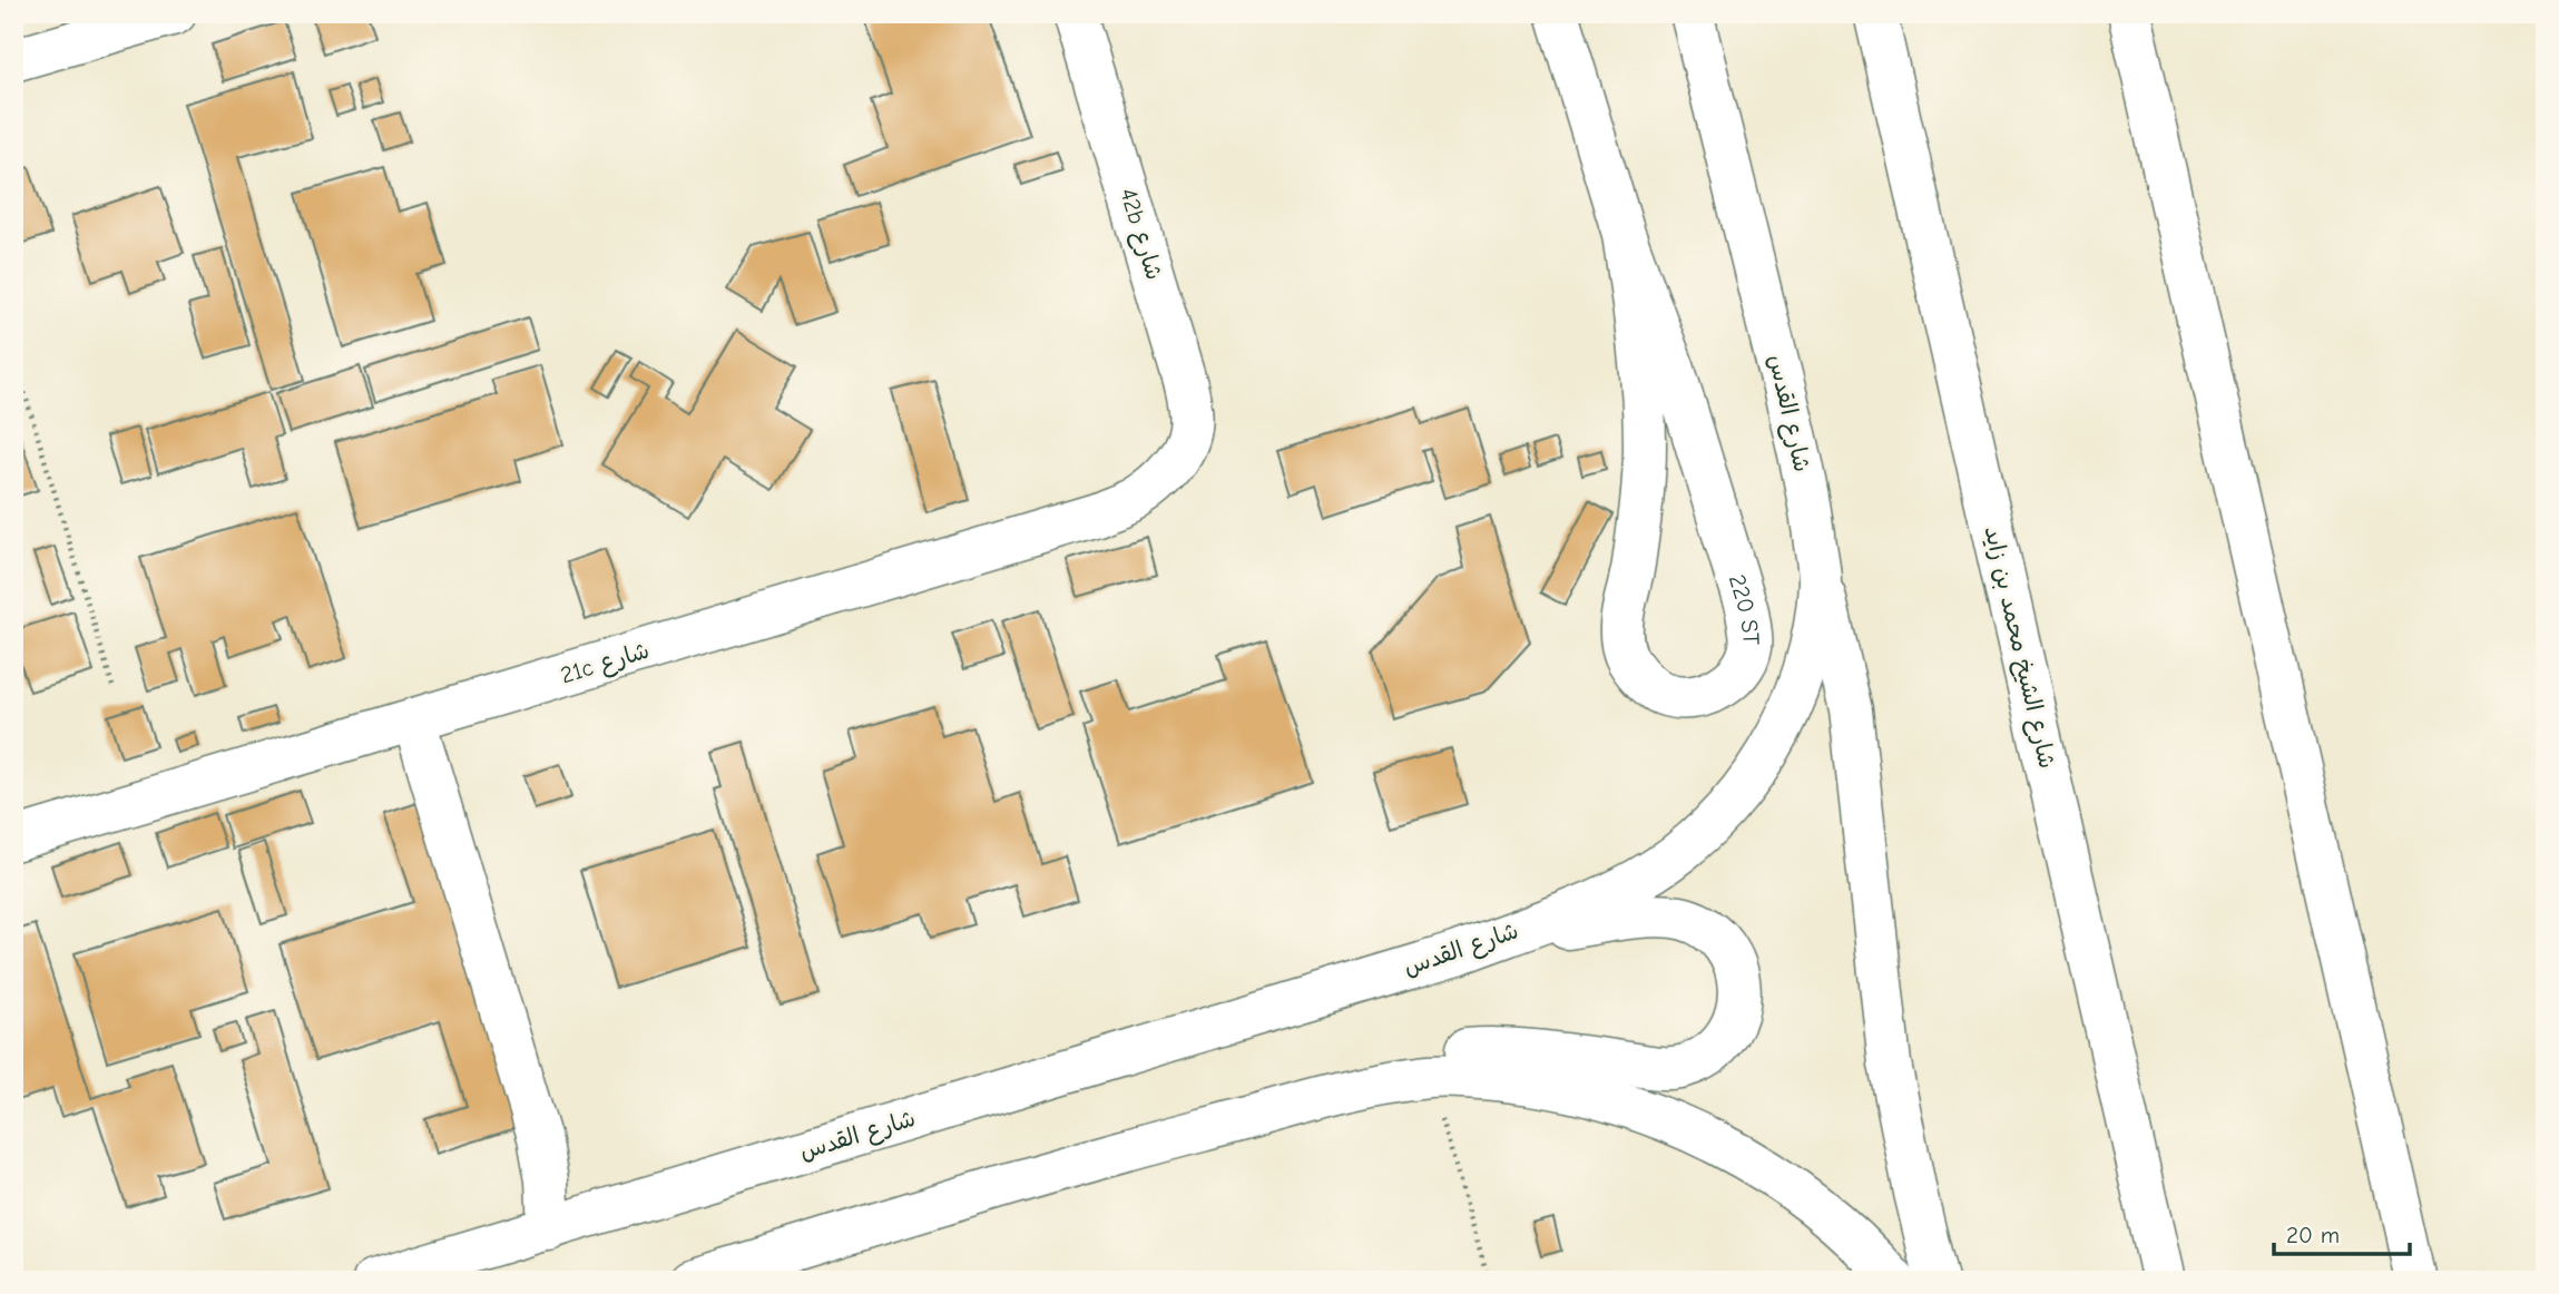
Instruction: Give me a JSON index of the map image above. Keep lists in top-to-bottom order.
{
  "streets": {
    "main road": [
      "42b شارع",
      "شارع القدس",
      "220 ST",
      "شارع الشيخ محمد بن زايد",
      "21c شارع"
    ]
  },
  "crossings": [
    ["42b شارع", "21c شارع"]
  ],
  "scale_bar": "20 m"
}
